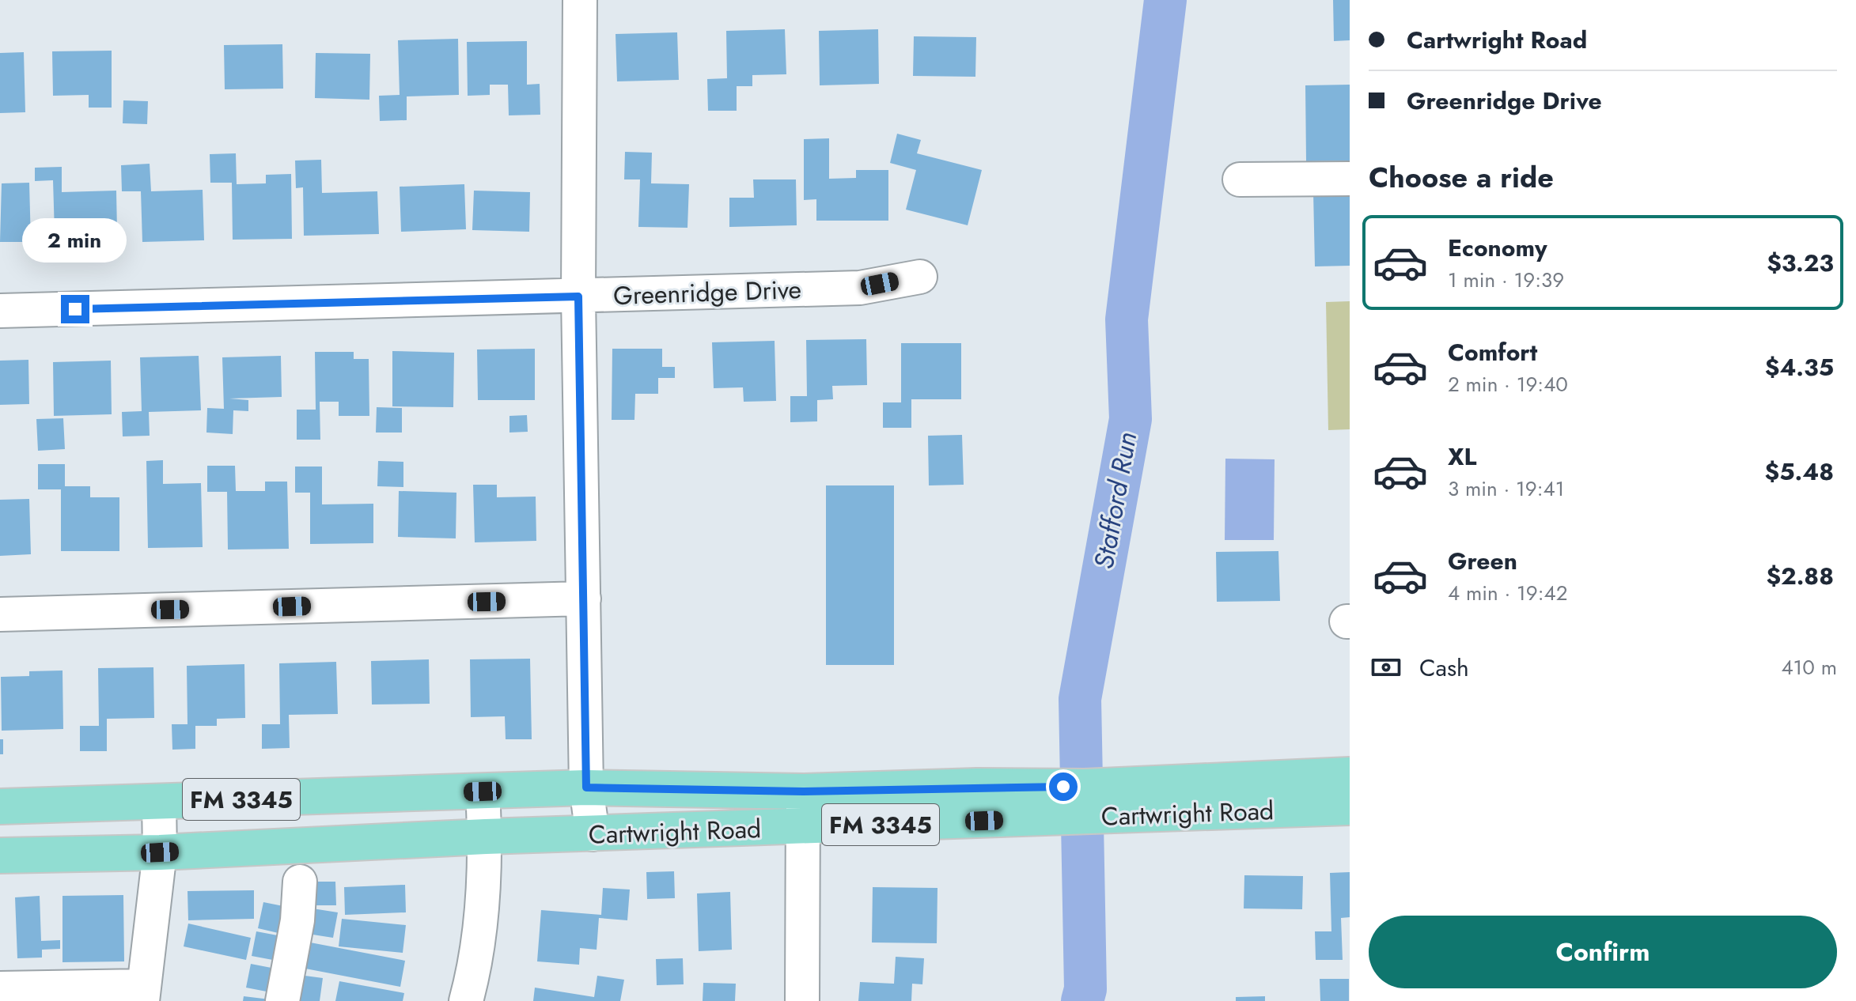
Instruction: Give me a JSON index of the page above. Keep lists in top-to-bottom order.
{
  "streets": {
    "main road": ["FM 3345", "Cartwright Road"],
    "street": ["Greenridge Drive"]
  },
  "water": ["Stafford Run"],
  "page": {
    "banner": ["Cartwright Road", "Greenridge Drive"],
    "heading": "Choose a ride",
    "list": [
      {
        "name": "Economy",
        "note": "1 min · 19:39",
        "value": "$3.23"
      },
      {
        "name": "Comfort",
        "note": "2 min · 19:40",
        "value": "$4.35"
      },
      {
        "name": "XL",
        "note": "3 min · 19:41",
        "value": "$5.48"
      },
      {
        "name": "Green",
        "note": "4 min · 19:42",
        "value": "$2.88"
      }
    ],
    "bubble": "2 min",
    "pay": ["Cash", "410 m"],
    "buttons": "Confirm"
  }
}
